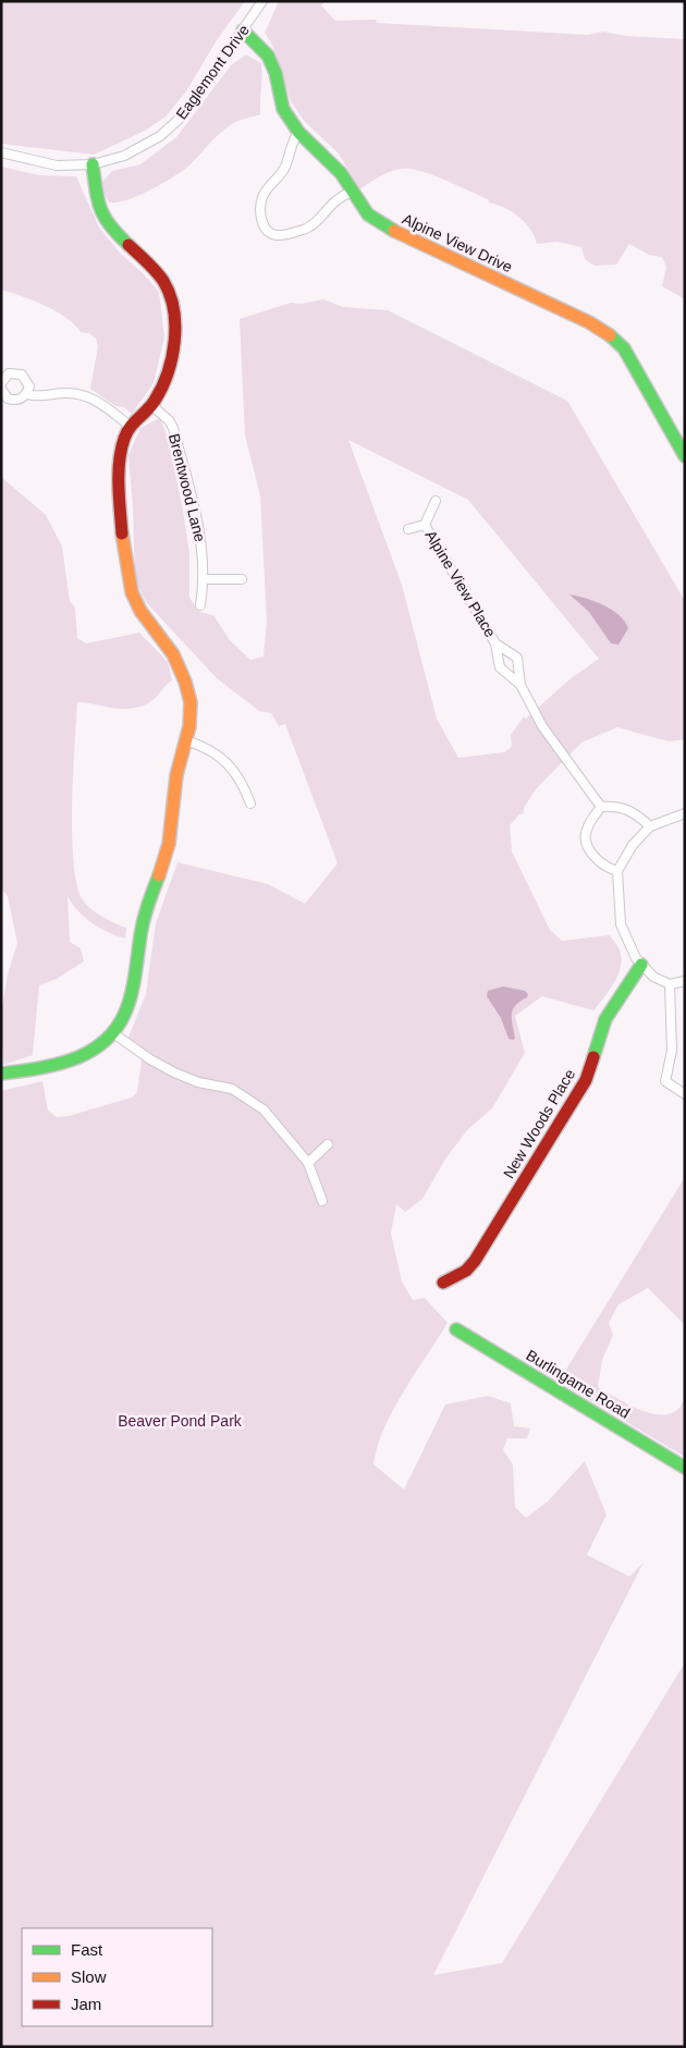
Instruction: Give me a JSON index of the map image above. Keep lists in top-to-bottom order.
{
  "streets": {
    "street": [
      "Eaglemont Drive",
      "Alpine View Drive",
      "Brentwood Lane",
      "Alpine View Place",
      "New Woods Place",
      "Burlingame Road"
    ]
  },
  "crossings": [
    ["Eaglemont Drive", "Alpine View Drive"]
  ],
  "parks": ["Beaver Pond Park"],
  "legend": ["Fast", "Slow", "Jam"]
}
